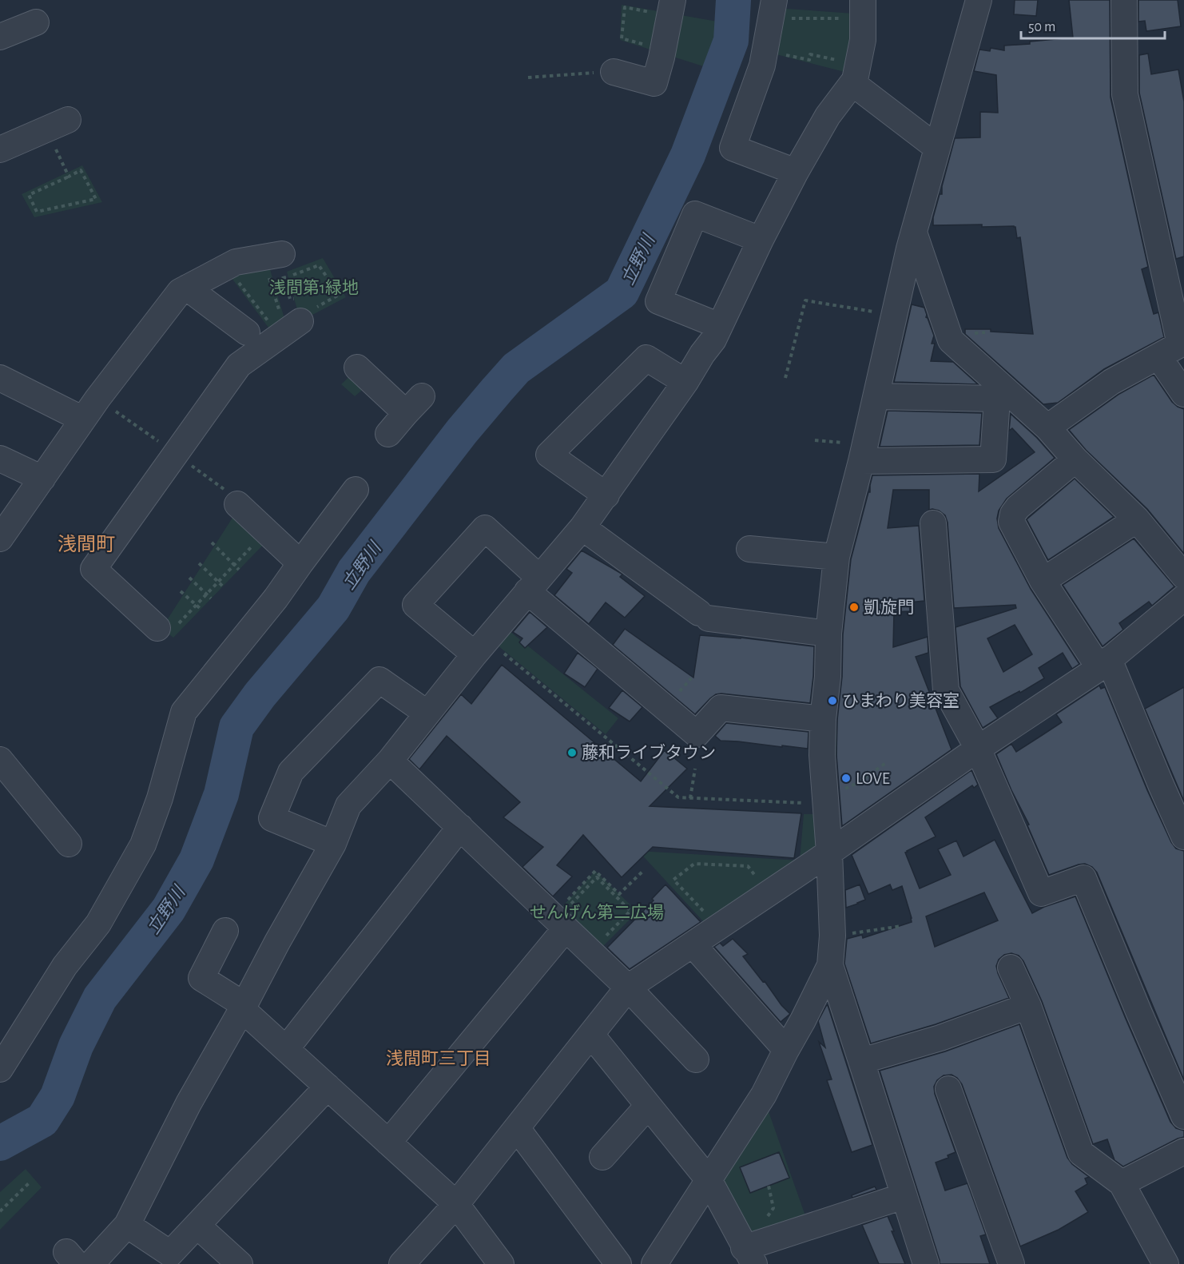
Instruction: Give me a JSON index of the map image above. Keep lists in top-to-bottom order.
{
  "districts": ["浅間町", "浅間町三丁目"],
  "water": ["立野川"],
  "parks": ["浅間第1緑地", "せんげん第二広場"],
  "places": [
    "凱旋門",
    "ひまわり美容室",
    "藤和ライブタウン",
    "LOVE"
  ],
  "scale_bar": "50 m"
}
